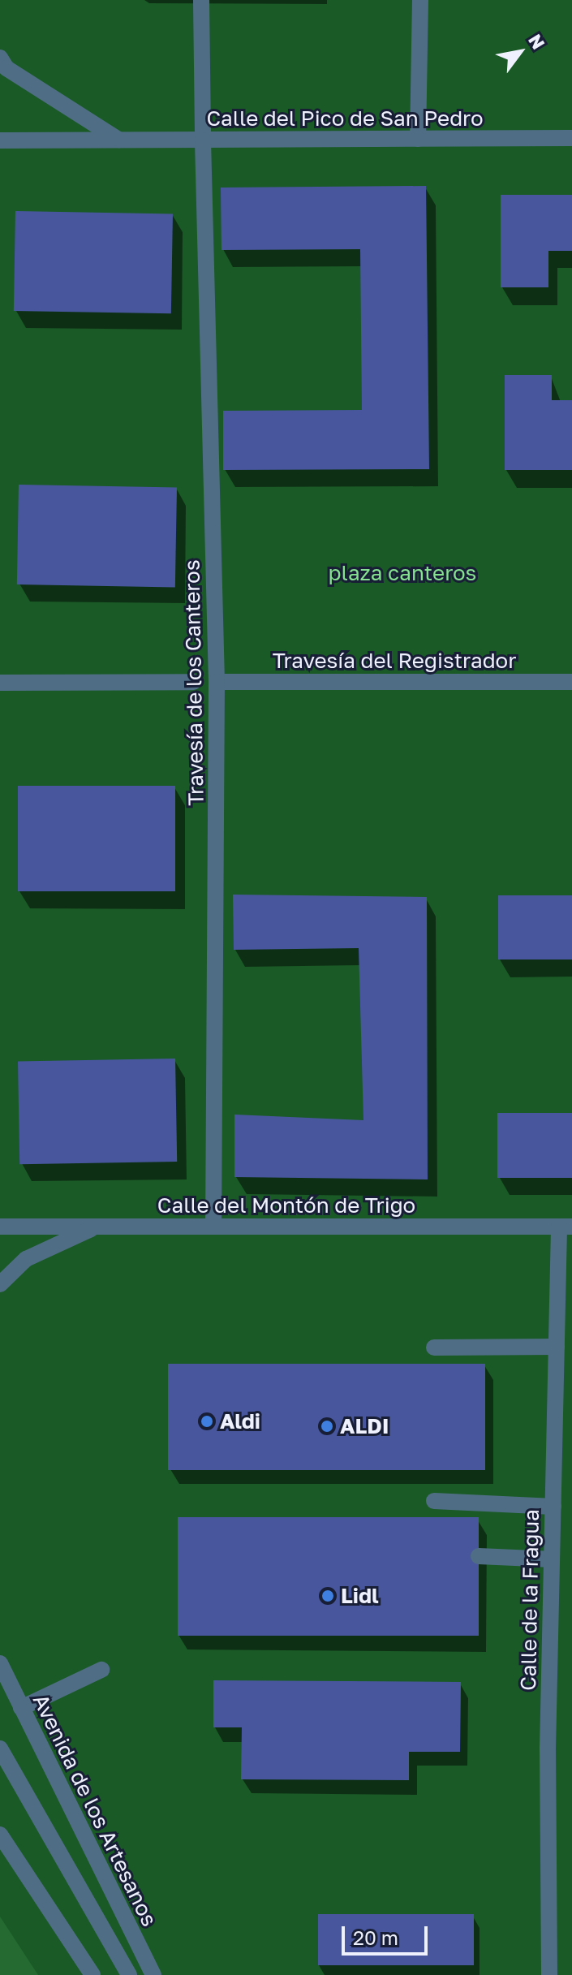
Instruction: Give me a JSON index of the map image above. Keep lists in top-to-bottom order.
{
  "streets": {
    "street": [
      "Calle del Pico de San Pedro",
      "Travesía del Registrador",
      "Travesía de los Canteros",
      "Calle del Montón de Trigo",
      "Calle de la Fragua",
      "Avenida de los Artesanos"
    ]
  },
  "crossings": [
    ["Calle del Pico de San Pedro", "Travesía de los Canteros"],
    ["Travesía del Registrador", "Travesía de los Canteros"],
    ["Travesía de los Canteros", "Calle del Montón de Trigo"],
    ["Calle del Montón de Trigo", "Calle de la Fragua"]
  ],
  "parks": ["plaza canteros"],
  "places": ["Aldi", "ALDI", "Lidl"],
  "scale_bar": "20 m",
  "north": "top right"
}
